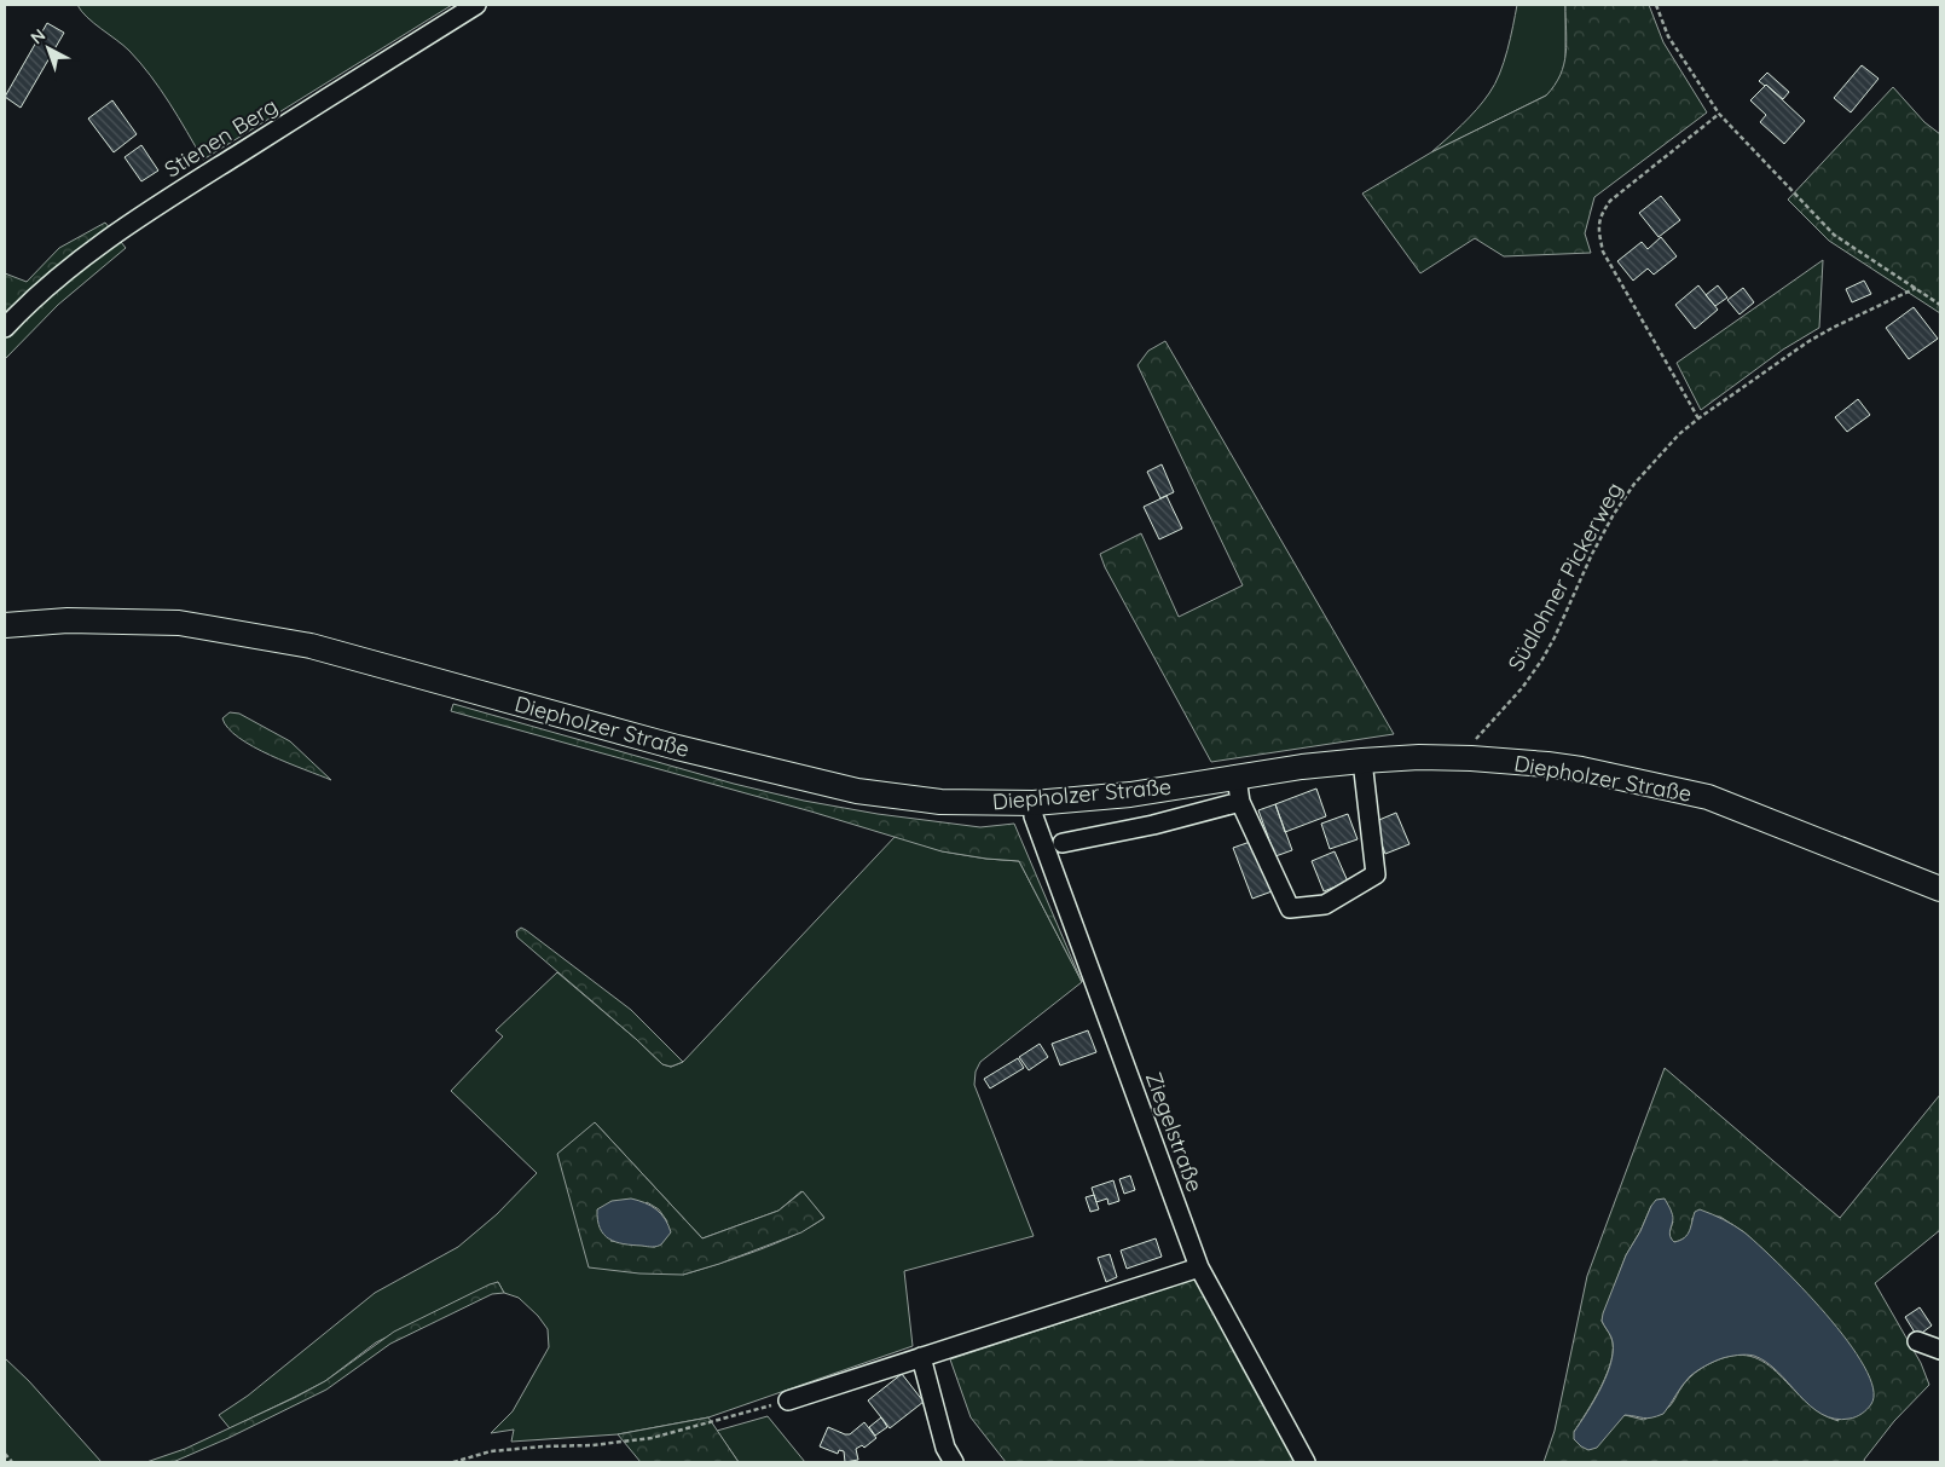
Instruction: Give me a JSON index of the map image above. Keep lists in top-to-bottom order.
{
  "streets": {
    "main road": ["Diepholzer Straße"],
    "street": ["Stienen Berg", "Ziegelstraße"],
    "path": ["Südlohner Pickerweg"]
  },
  "crossings": [
    ["Südlohner Pickerweg", "Diepholzer Straße"],
    ["Diepholzer Straße", "Ziegelstraße"]
  ],
  "north": "top left"
}
